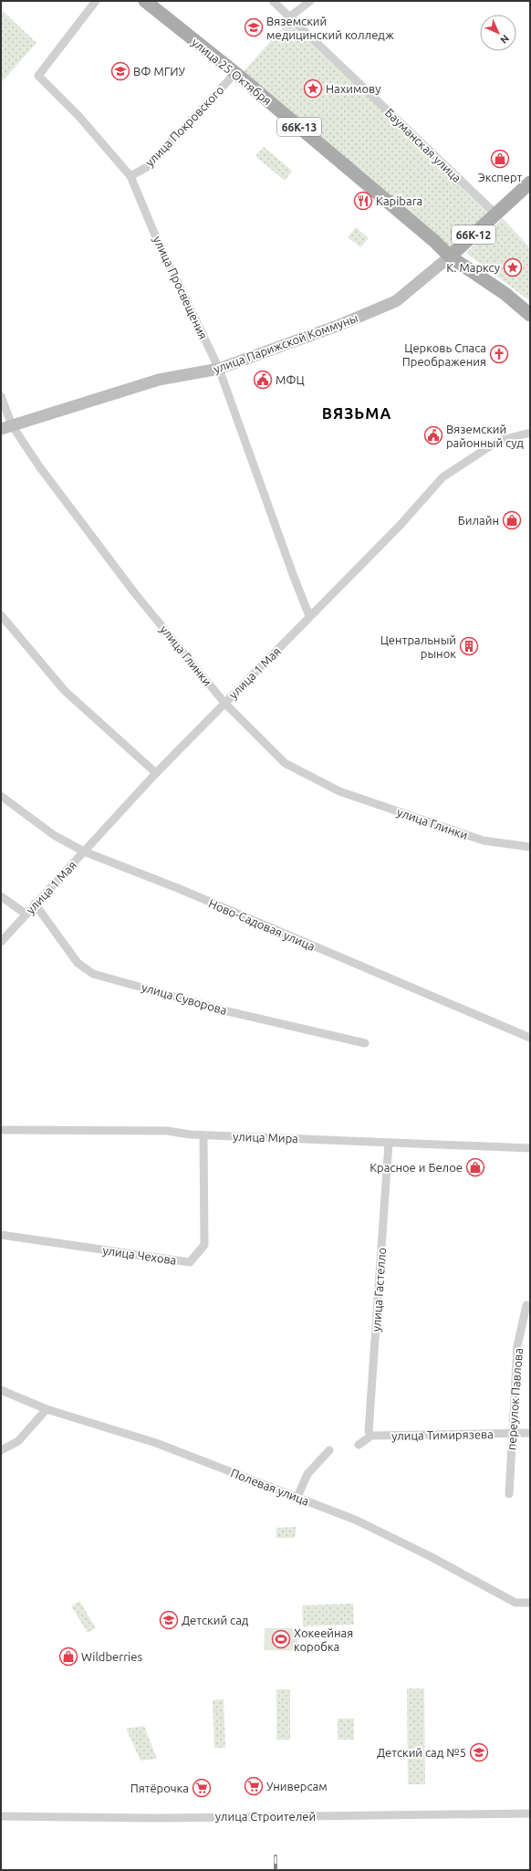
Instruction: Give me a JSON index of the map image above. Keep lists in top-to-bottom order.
{
  "streets": {
    "main road": ["улица 25 Октября", "66К-13", "66К-12"],
    "street": [
      "улица Покровского",
      "Бауманская улица",
      "улица Просвещения",
      "улица Парижской Коммуны",
      "улица Глинки",
      "улица 1 Мая",
      "Ново-Садовая улица",
      "улица Суворова",
      "улица Мира",
      "улица Чехова",
      "улица Гастелло",
      "переулок Павлова",
      "улица Тимирязева",
      "Полевая улица",
      "улица Строителей"
    ]
  },
  "crossings": [
    ["улица 25 Октября", "улица Покровского"],
    ["улица 25 Октября", "66К-12"],
    ["улица 25 Октября", "улица Парижской Коммуны"],
    ["улица Покровского", "улица Просвещения"],
    ["Бауманская улица", "66К-12"],
    ["66К-12", "улица Парижской Коммуны"],
    ["улица Просвещения", "улица Парижской Коммуны"],
    ["улица Просвещения", "улица 1 Мая"],
    ["улица Парижской Коммуны", "улица Глинки"],
    ["улица Глинки", "улица 1 Мая"],
    ["улица 1 Мая", "Ново-Садовая улица"],
    ["улица 1 Мая", "улица Суворова"],
    ["улица Мира", "улица Чехова"],
    ["улица Мира", "улица Гастелло"],
    ["улица Гастелло", "улица Тимирязева"],
    ["переулок Павлова", "улица Тимирязева"]
  ],
  "districts": ["ВЯЗЬМА"],
  "places": {
    "school or university": [
      "Вяземский медицинский колледж",
      "ВФ МГИУ",
      "Детский сад",
      "Детский сад №5"
    ],
    "place": ["Нахимову", "К. Марксу"],
    "shop": [
      "Эксперт",
      "Билайн",
      "Красное и Белое",
      "Wildberries"
    ],
    "restaurant": ["Kapibara"],
    "church": ["Церковь Спаса Преображения"],
    "public building": ["МФЦ", "Вяземский районный суд"],
    "building": ["Центральный рынок"],
    "sports": ["Хокеейная коробка"],
    "supermarket": ["Универсам", "Пятёрочка"]
  },
  "north": "bottom right"
}
